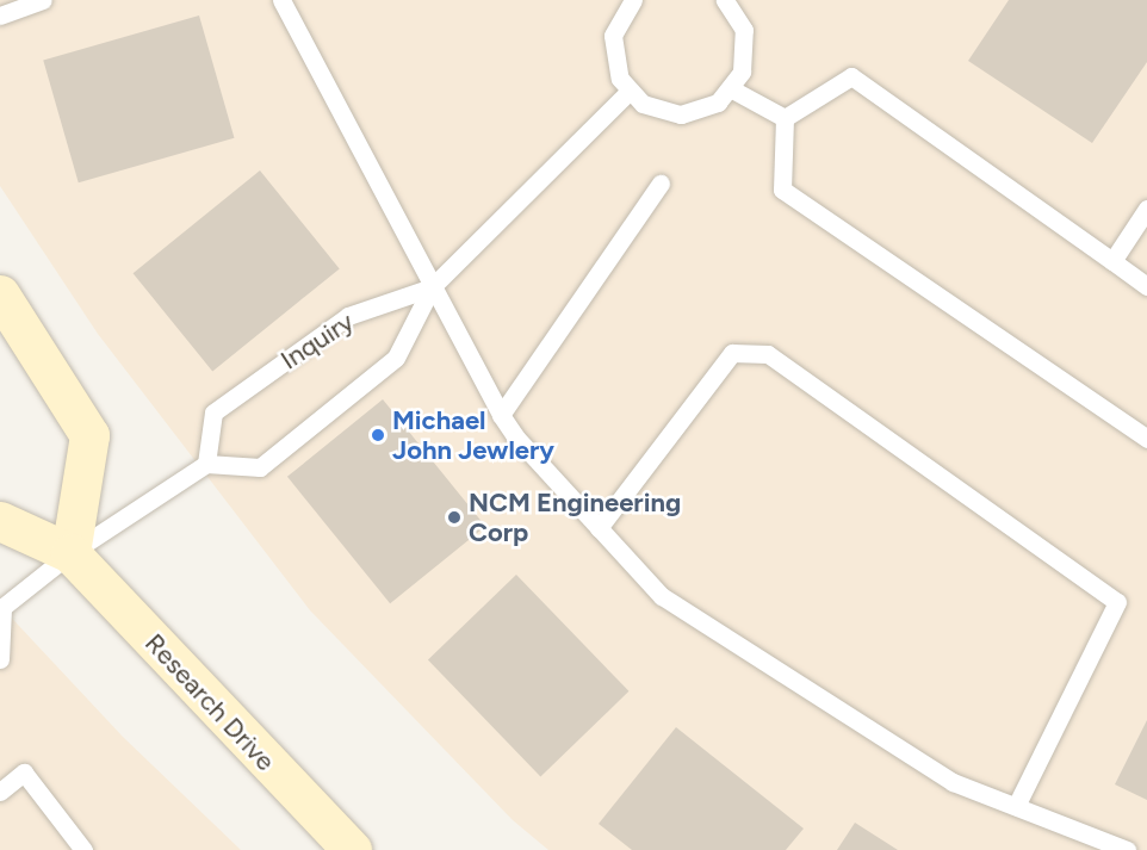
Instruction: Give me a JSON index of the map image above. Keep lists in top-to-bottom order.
{
  "streets": {
    "main road": ["Research Drive"],
    "lane": ["Inquiry"]
  },
  "places": ["Michael John Jewlery", "NCM Engineering Corp"]
}
